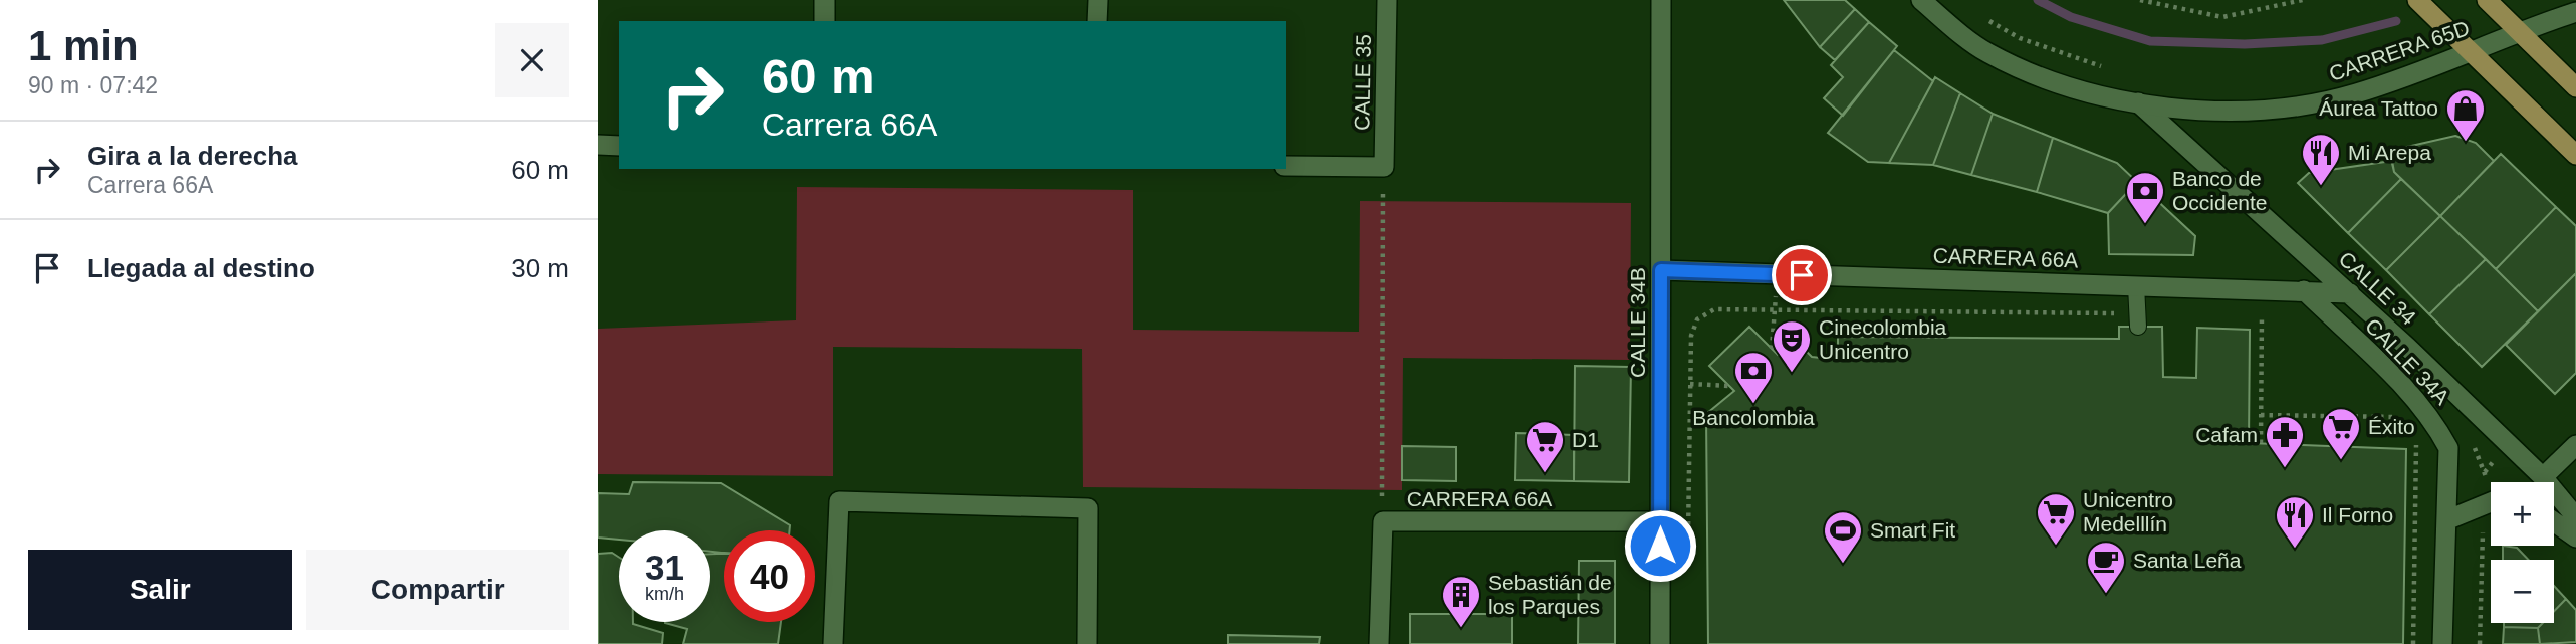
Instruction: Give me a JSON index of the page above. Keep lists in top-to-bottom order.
{
  "streets": {
    "street": [
      "CARRERA 65D",
      "CALLE 35",
      "CARRERA 66A",
      "CALLE 34",
      "CALLE 34B",
      "CALLE 34A"
    ]
  },
  "crossings": [
    ["CARRERA 65D", "CALLE 34"],
    ["CARRERA 66A", "CALLE 34"],
    ["CARRERA 66A", "CALLE 34B"],
    ["CARRERA 66A", "CALLE 34A"]
  ],
  "places": {
    "shop": ["Áurea Tattoo"],
    "restaurant": ["Mi Arepa", "Il Forno"],
    "bank": ["Banco de Occidente", "Bancolombia"],
    "theatre": ["Cinecolombia Unicentro"],
    "supermarket": ["Éxito", "D1", "Unicentro Medelllín"],
    "pharmacy": ["Cafam"],
    "sports": ["Smart Fit"],
    "cafe": ["Santa Leña"],
    "building": ["Sebastián de los Parques"]
  },
  "page": {
    "heading": ["1 min", "90 m · 07:42"],
    "turn": ["60 m", "Carrera 66A"],
    "list": [
      {
        "name": "Gira a la derecha",
        "note": "Carrera 66A",
        "value": "60 m"
      },
      {
        "name": "Llegada al destino",
        "value": "30 m"
      }
    ],
    "map_buttons": ["+", "−"],
    "speed": "31 km/h",
    "limit": "40",
    "buttons": ["Salir", "Compartir"]
  }
}
